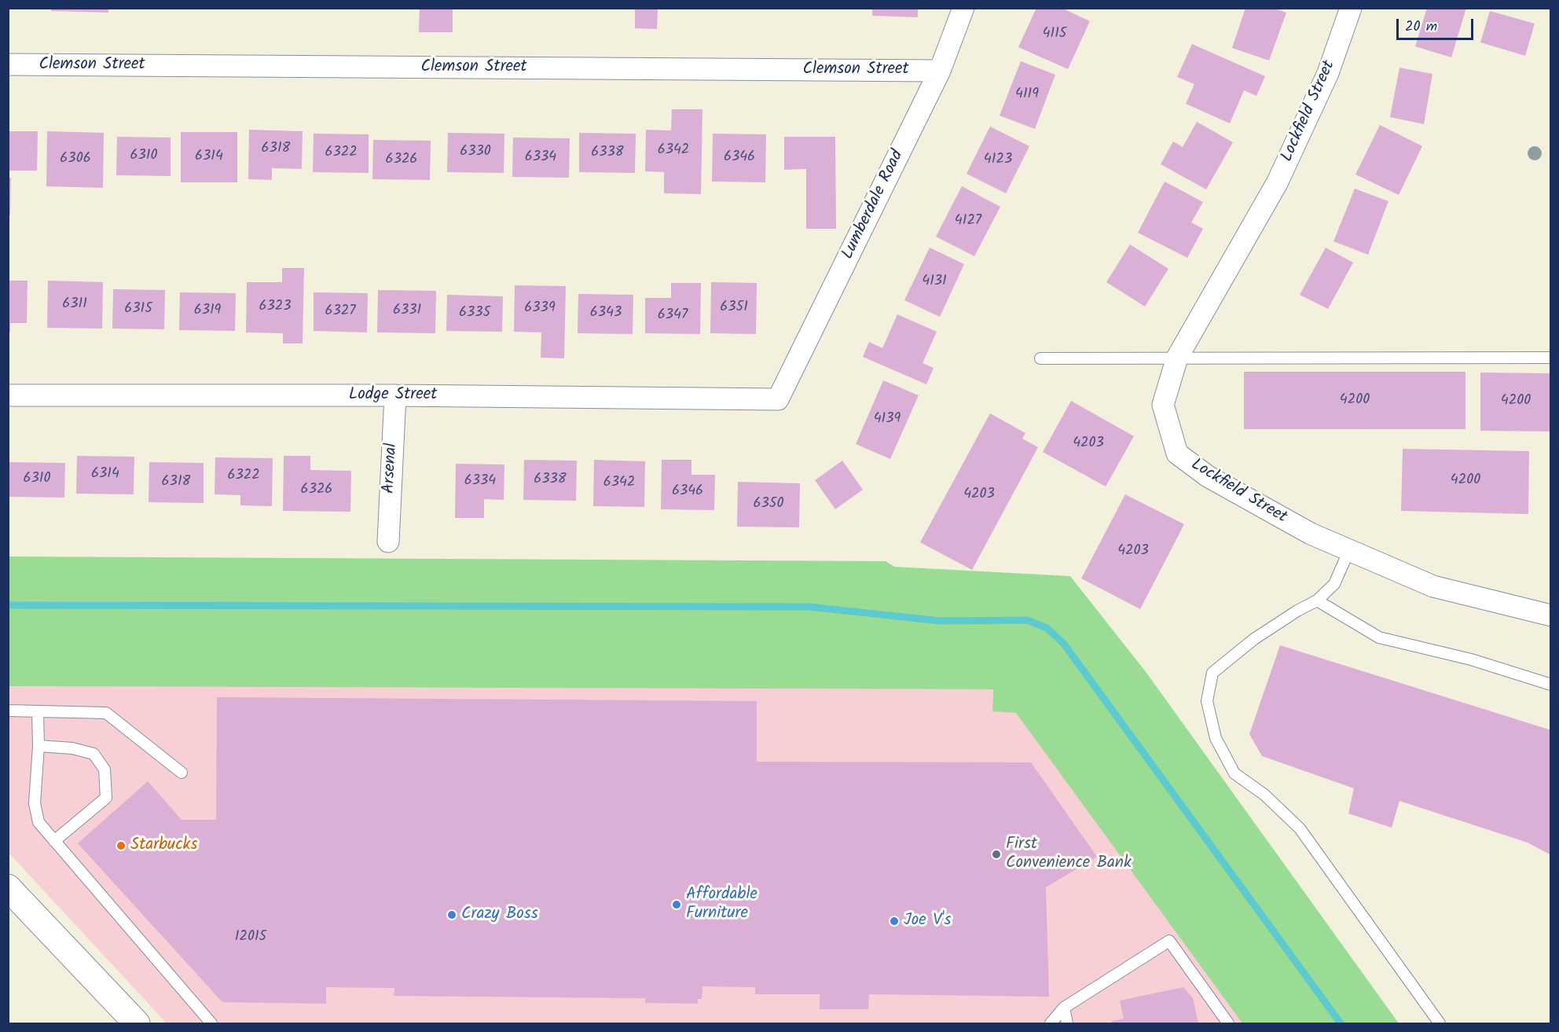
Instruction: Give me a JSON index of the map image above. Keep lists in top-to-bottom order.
{
  "streets": {
    "street": [
      "Clemson Street",
      "Lockfield Street",
      "Lumberdale Road",
      "Lodge Street",
      "Arsenal"
    ]
  },
  "crossings": [
    ["Clemson Street", "Lumberdale Road"],
    ["Lumberdale Road", "Lodge Street"],
    ["Lodge Street", "Arsenal"]
  ],
  "places": [
    "Starbucks",
    "First Convenience Bank",
    "Affordable Furniture",
    "Crazy Boss",
    "Joe V's"
  ],
  "house_numbers": [
    "4115",
    "4119",
    "6318",
    "6342",
    "6330",
    "6322",
    "6338",
    "6310",
    "6314",
    "6334",
    "6346",
    "6306",
    "6326",
    "4123",
    "4127",
    "4131",
    "6311",
    "6323",
    "6351",
    "6339",
    "6315",
    "6319",
    "6331",
    "6327",
    "6335",
    "6343",
    "6347",
    "4200",
    "4200",
    "4139",
    "4203",
    "6314",
    "6322",
    "6310",
    "6338",
    "4200",
    "6334",
    "6318",
    "6342",
    "6326",
    "6346",
    "4203",
    "6350",
    "4203",
    "12015"
  ],
  "scale_bar": "20 m"
}
